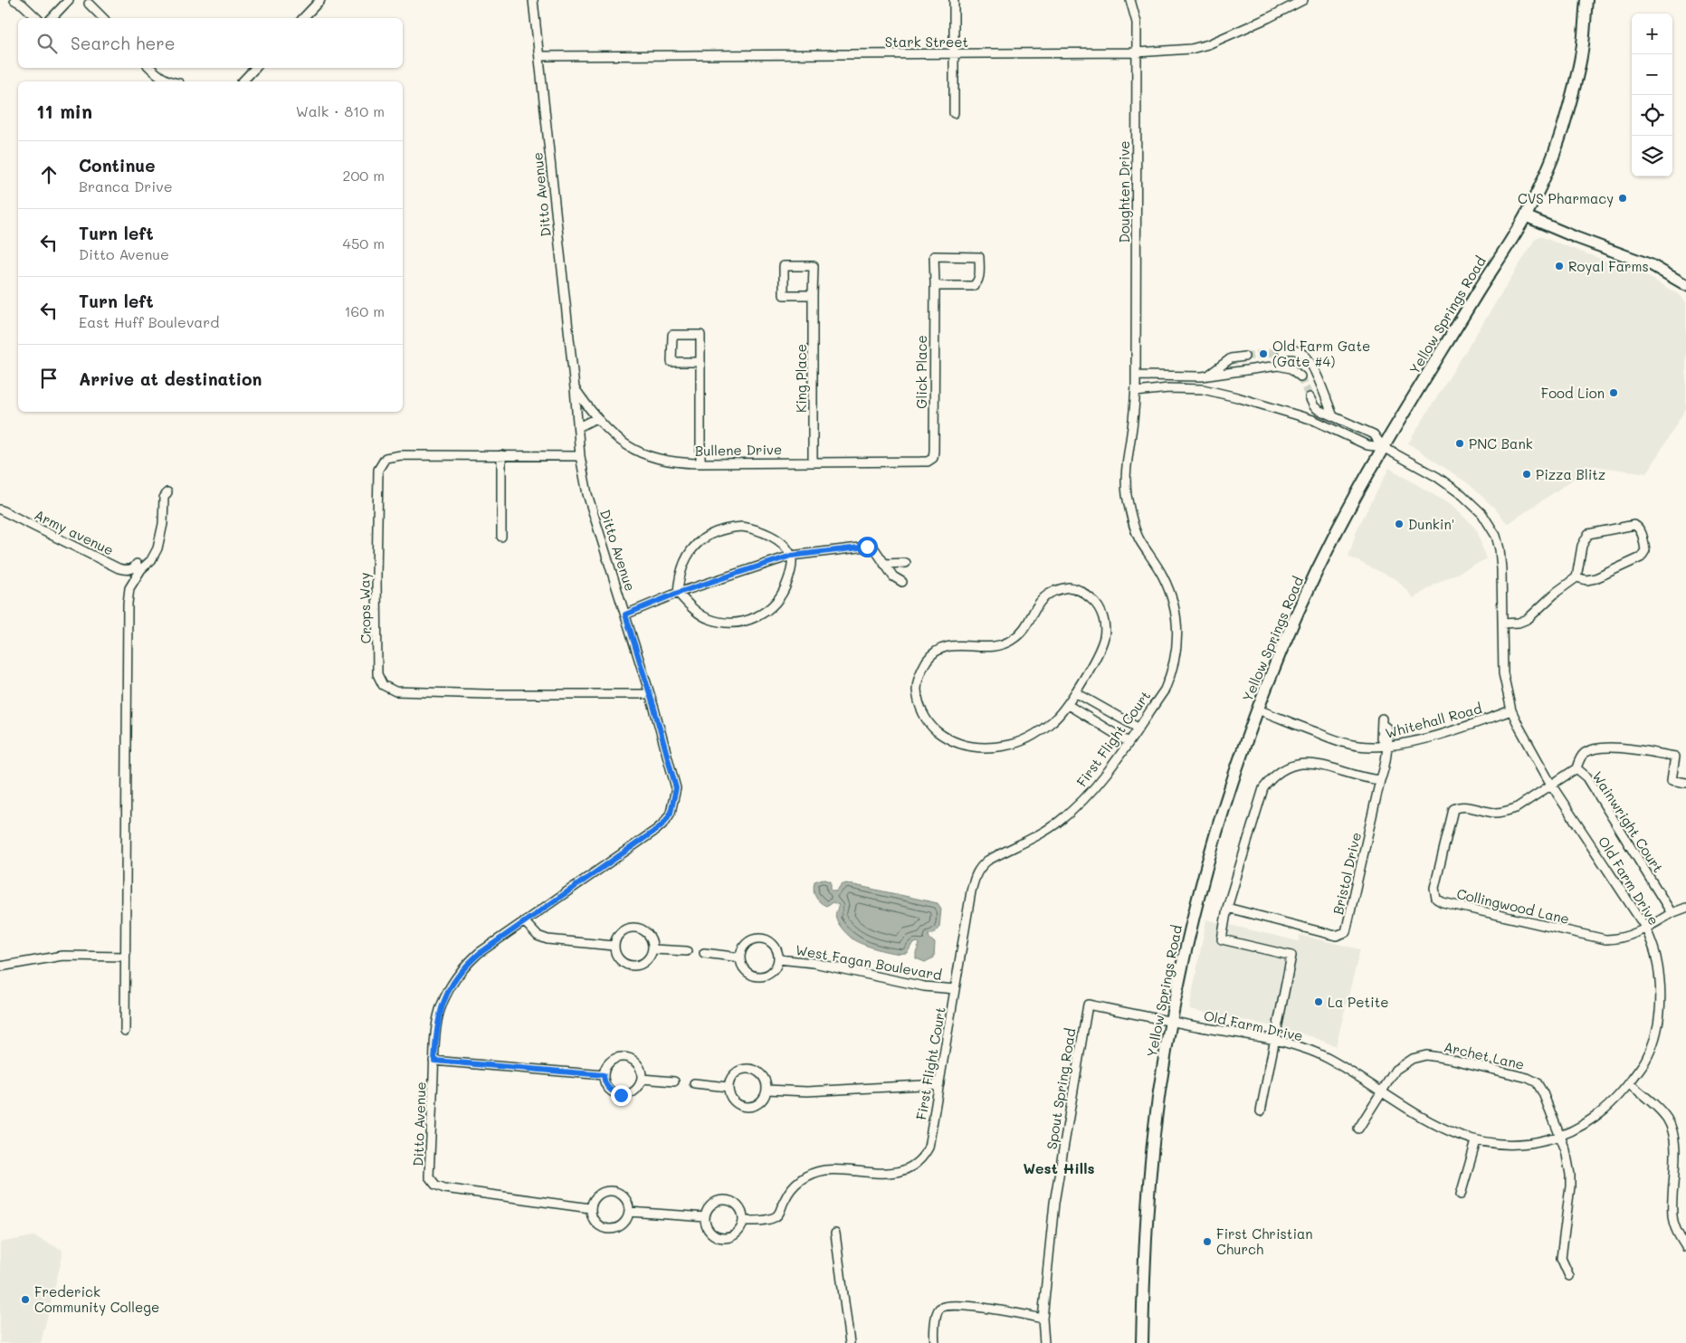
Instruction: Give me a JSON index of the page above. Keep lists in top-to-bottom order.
{
  "streets": {
    "main road": ["Yellow Springs Road"],
    "street": [
      "Stark Street",
      "Doughten Drive",
      "Ditto Avenue",
      "Glick Place",
      "King Place",
      "Bullene Drive",
      "Army avenue",
      "Crops Way",
      "Whitehall Road",
      "First Flight Court",
      "Wainwright Court",
      "Bristol Drive",
      "Old Farm Drive",
      "Collingwood Lane",
      "West Fagan Boulevard",
      "Archet Lane",
      "Spout Spring Road"
    ]
  },
  "crossings": [
    ["Stark Street", "Doughten Drive"],
    ["Stark Street", "Ditto Avenue"],
    ["Doughten Drive", "First Flight Court"],
    ["Ditto Avenue", "Bullene Drive"],
    ["Ditto Avenue", "Crops Way"],
    ["Yellow Springs Road", "Whitehall Road"],
    ["Yellow Springs Road", "Old Farm Drive"],
    ["Yellow Springs Road", "Spout Spring Road"],
    ["Glick Place", "Bullene Drive"],
    ["King Place", "Bullene Drive"],
    ["Whitehall Road", "Bristol Drive"],
    ["Whitehall Road", "Old Farm Drive"],
    ["First Flight Court", "West Fagan Boulevard"],
    ["Wainwright Court", "Old Farm Drive"],
    ["Wainwright Court", "Collingwood Lane"],
    ["Old Farm Drive", "Collingwood Lane"],
    ["Old Farm Drive", "Archet Lane"],
    ["Old Farm Drive", "Spout Spring Road"]
  ],
  "districts": ["West Hills"],
  "places": [
    "CVS Pharmacy",
    "Royal Farms",
    "Old Farm Gate (Gate #4)",
    "Food Lion",
    "PNC Bank",
    "Pizza Blitz",
    "Dunkin'",
    "La Petite",
    "First Christian Church",
    "Frederick Community College"
  ],
  "page": {
    "map_buttons": ["+", "−"],
    "search": "Search here",
    "heading": ["11 min", "Walk · 810 m"],
    "list": [
      ["Continue", "Branca Drive", "200 m"],
      ["Turn left", "Ditto Avenue", "450 m"],
      ["Turn left", "East Huff Boulevard", "160 m"],
      "Arrive at destination"
    ]
  }
}
